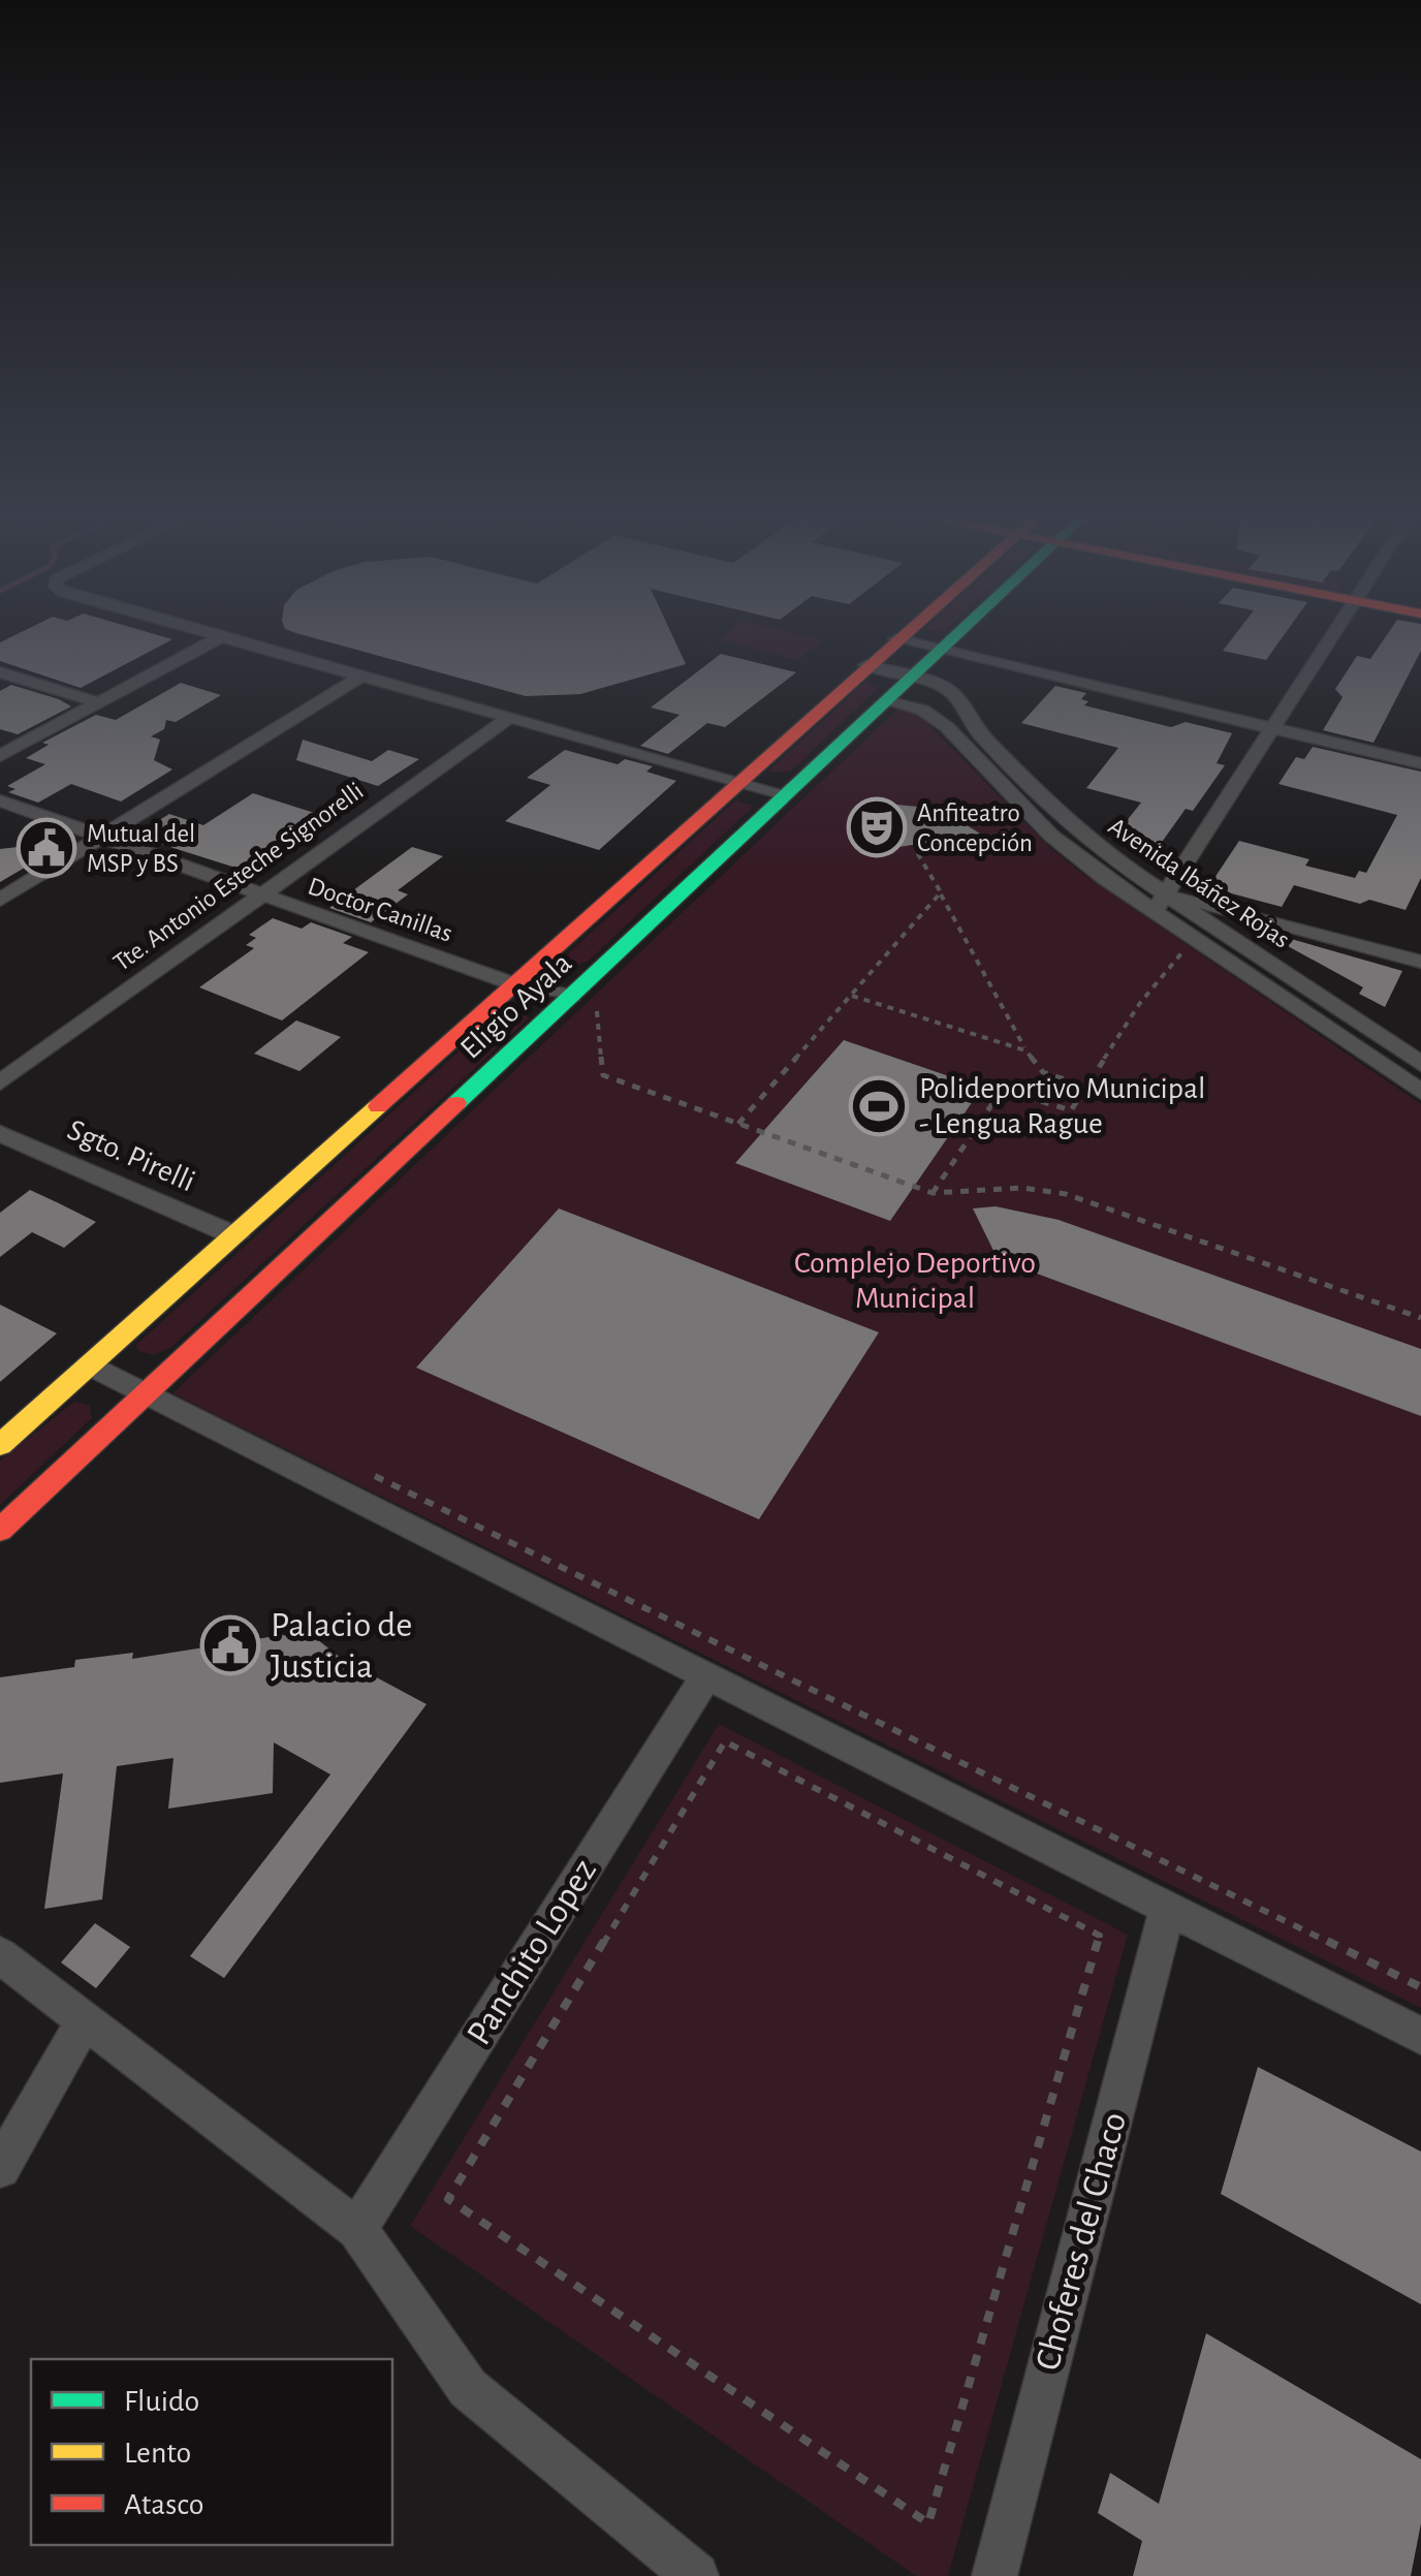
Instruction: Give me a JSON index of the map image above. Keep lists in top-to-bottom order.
{
  "streets": {
    "street": [
      "Tte. Antonio Esteche Signorelli",
      "Avenida Ibáñez Rojas",
      "Doctor Canillas",
      "Eligio Ayala",
      "Sgto. Pirelli",
      "Panchito Lopez",
      "Choferes del Chaco"
    ]
  },
  "crossings": [
    ["Tte. Antonio Esteche Signorelli", "Doctor Canillas"],
    ["Avenida Ibáñez Rojas", "Eligio Ayala"],
    ["Doctor Canillas", "Eligio Ayala"],
    ["Eligio Ayala", "Sgto. Pirelli"]
  ],
  "parks": ["Complejo Deportivo Municipal"],
  "places": {
    "theatre": ["Anfiteatro Concepción"],
    "public building": ["Mutual del MSP y BS", "Palacio de Justicia"],
    "sports": ["Polideportivo Municipal - Lengua Rague"]
  },
  "legend": ["Fluido", "Lento", "Atasco"]
}
